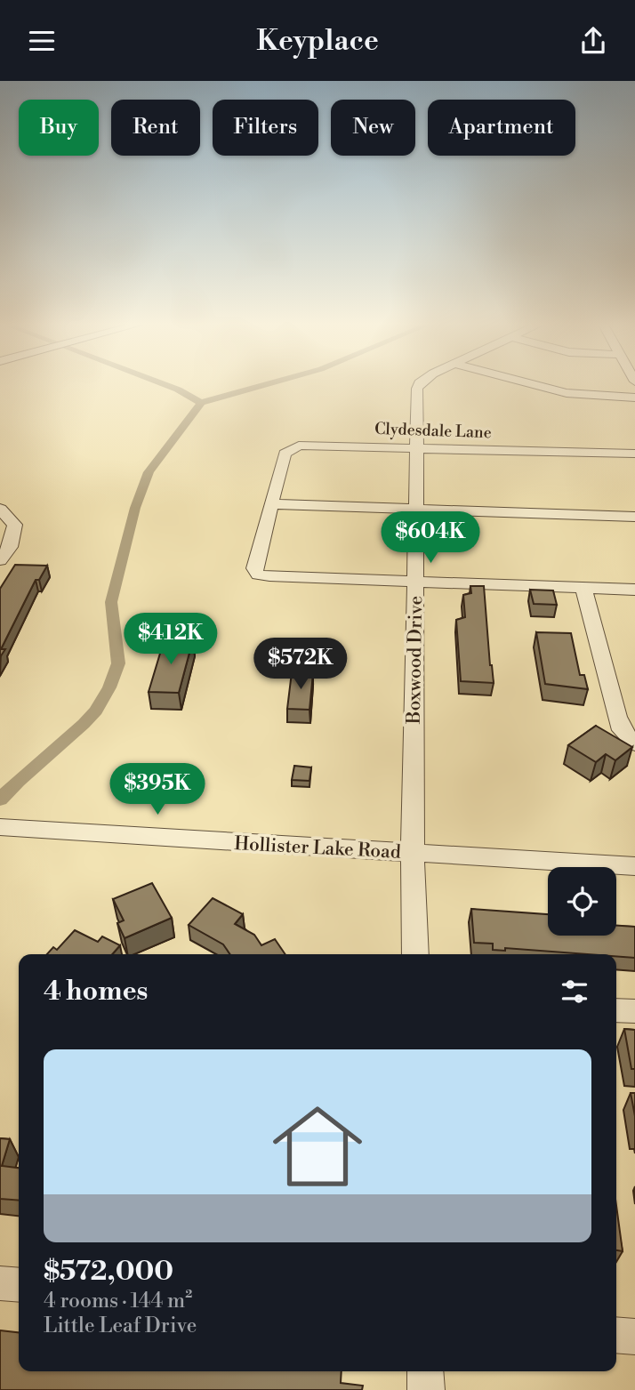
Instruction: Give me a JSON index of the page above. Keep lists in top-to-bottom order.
{
  "streets": {
    "street": ["Clydesdale Lane", "Boxwood Drive", "Hollister Lake Road"]
  },
  "crossings": [
    ["Clydesdale Lane", "Boxwood Drive"],
    ["Boxwood Drive", "Hollister Lake Road"]
  ],
  "page": {
    "header": "Keyplace",
    "chip": [
      "Buy",
      "Rent",
      "Filters",
      "New",
      "Apartment"
    ],
    "price": [
      "$604K",
      "$412K",
      "$572K",
      "$395K"
    ],
    "heading": "4 homes",
    "list": [
      {
        "name": "$572,000",
        "note": "4 rooms · 144 m² · Little Leaf Drive"
      }
    ]
  }
}
